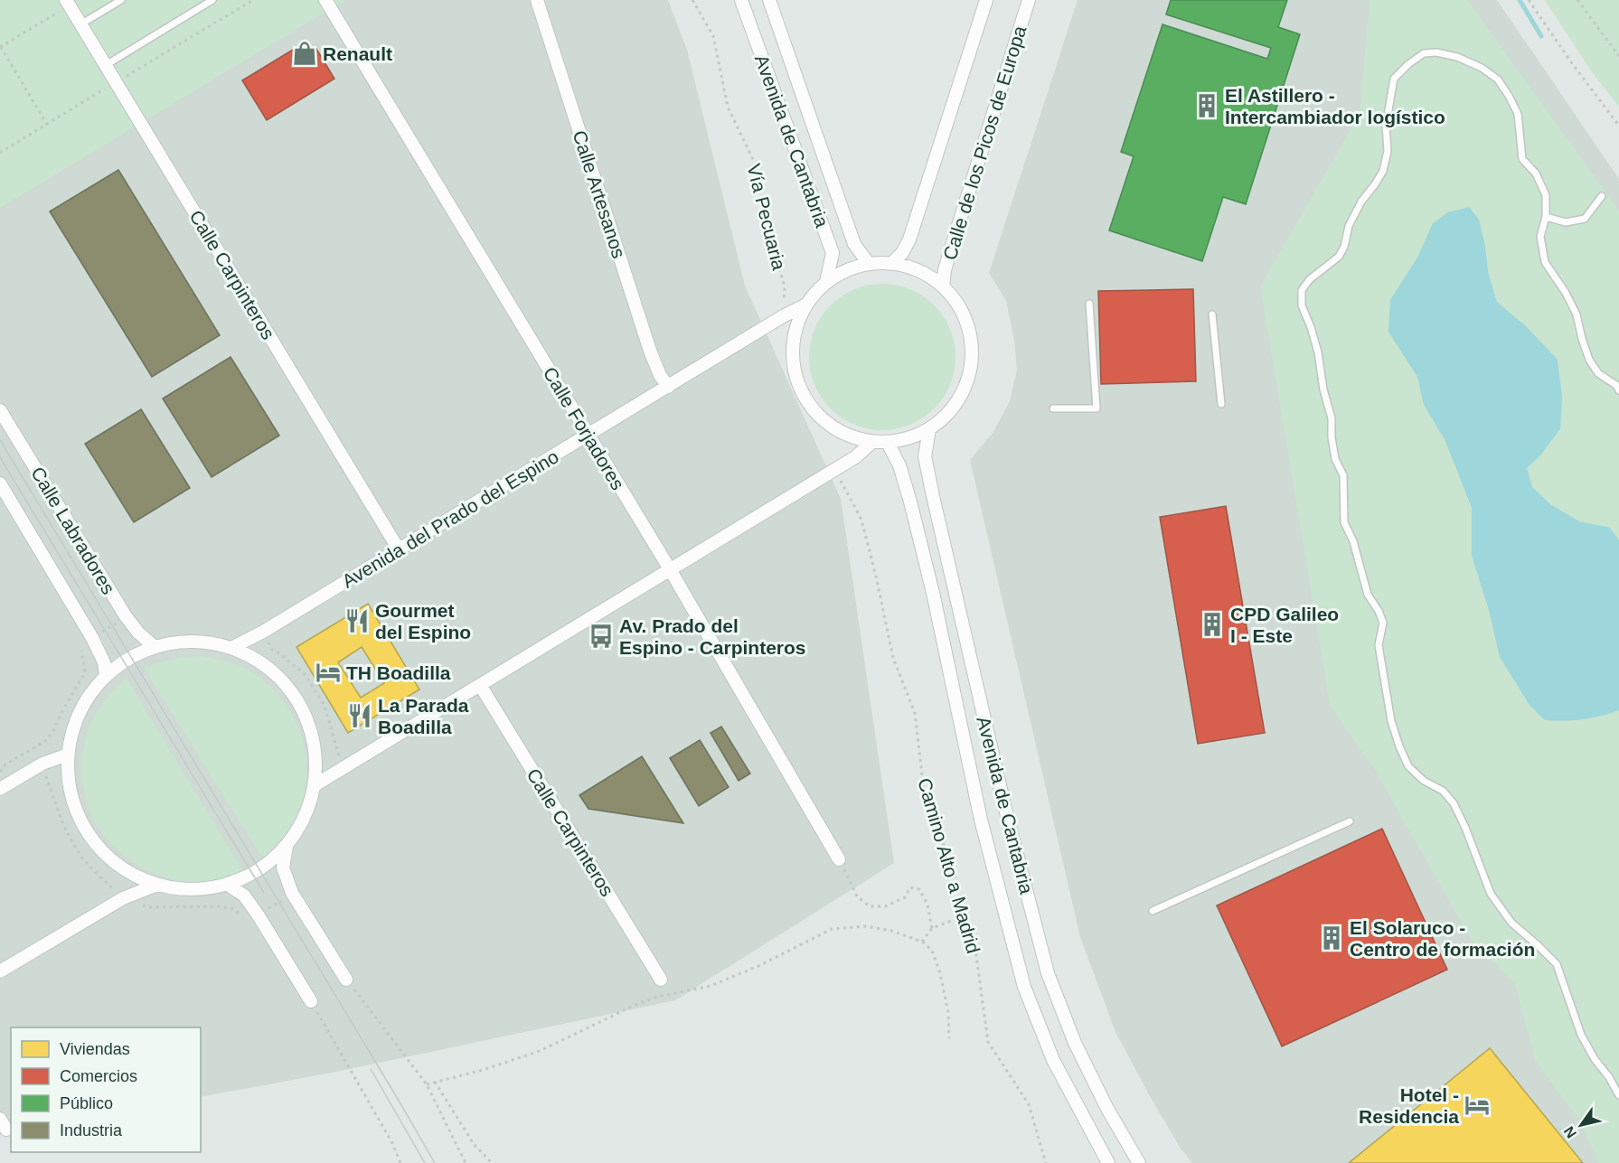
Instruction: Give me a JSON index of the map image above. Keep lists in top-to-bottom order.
{
  "streets": {
    "street": [
      "Avenida de Cantabria",
      "Calle de los Picos de Europa",
      "Calle Artesanos",
      "Calle Carpinteros",
      "Calle Forjadores",
      "Avenida del Prado del Espino",
      "Calle Labradores"
    ],
    "path": ["Vía Pecuaria", "Camino Alto a Madrid"]
  },
  "crossings": [
    ["Avenida de Cantabria", "Calle de los Picos de Europa"],
    ["Avenida de Cantabria", "Avenida del Prado del Espino"],
    ["Calle de los Picos de Europa", "Avenida del Prado del Espino"],
    ["Calle Artesanos", "Avenida del Prado del Espino"],
    ["Vía Pecuaria", "Avenida del Prado del Espino"],
    ["Calle Carpinteros", "Avenida del Prado del Espino"],
    ["Calle Forjadores", "Avenida del Prado del Espino"]
  ],
  "places": {
    "shop": ["Renault"],
    "building": ["El Astillero - Intercambiador logístico", "CPD Galileo I - Este", "El Solaruco - Centro de formación"],
    "restaurant": ["Gourmet del Espino", "La Parada Boadilla"],
    "bus stop": ["Av. Prado del Espino - Carpinteros"],
    "hotel": ["TH Boadilla", "Hotel - Residencia"]
  },
  "legend": [
    "Viviendas",
    "Comercios",
    "Público",
    "Industria"
  ],
  "north": "bottom left"
}
